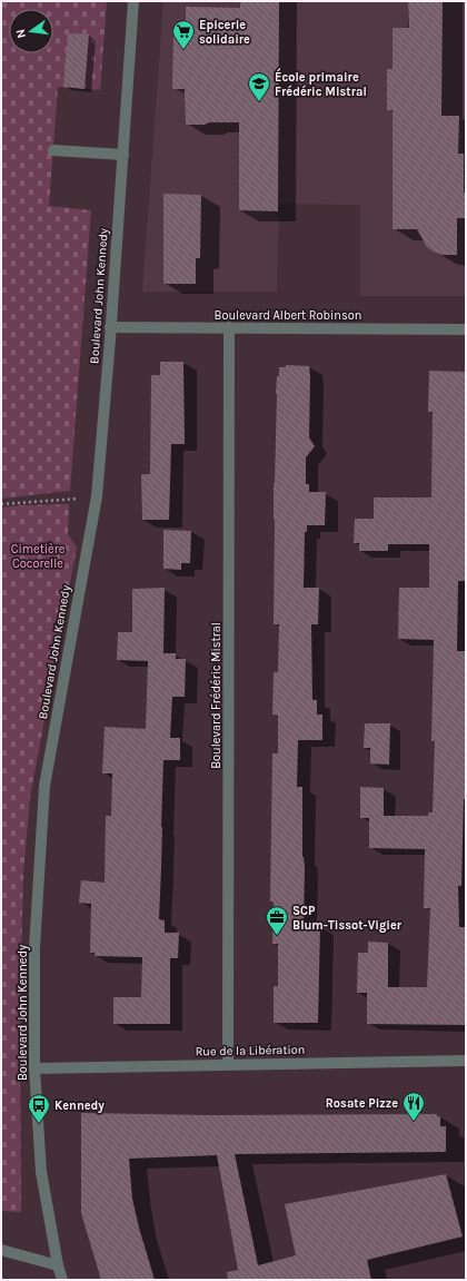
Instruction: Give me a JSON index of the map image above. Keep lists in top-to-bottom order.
{
  "streets": {
    "street": [
      "Boulevard John Kennedy",
      "Boulevard Albert Robinson",
      "Boulevard Frédéric Mistral",
      "Rue de la Libération"
    ]
  },
  "crossings": [
    ["Boulevard John Kennedy", "Boulevard Albert Robinson"],
    ["Boulevard John Kennedy", "Rue de la Libération"],
    ["Boulevard Albert Robinson", "Boulevard Frédéric Mistral"],
    ["Boulevard Frédéric Mistral", "Rue de la Libération"]
  ],
  "parks": ["Cimetière Cocorelle"],
  "places": {
    "supermarket": ["Epicerie solidaire"],
    "school or university": ["École primaire Frédéric Mistral"],
    "office": ["SCP Blum-Tissot-Vigier"],
    "restaurant": ["Rosate Pizze"],
    "bus stop": ["Kennedy"]
  },
  "north": "left"
}
